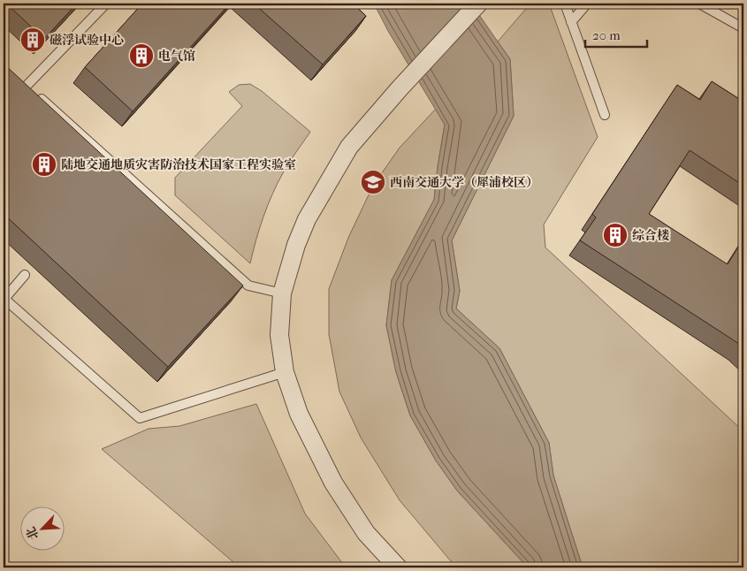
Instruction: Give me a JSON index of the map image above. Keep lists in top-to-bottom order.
{
  "places": {
    "building": [
      "磁浮试验中心",
      "电气馆",
      "陆地交通地质灾害防治技术国家工程实验室",
      "综合楼"
    ],
    "school or university": ["西南交通大学（犀浦校区）"]
  },
  "scale_bar": "20 m",
  "north": "bottom left"
}
